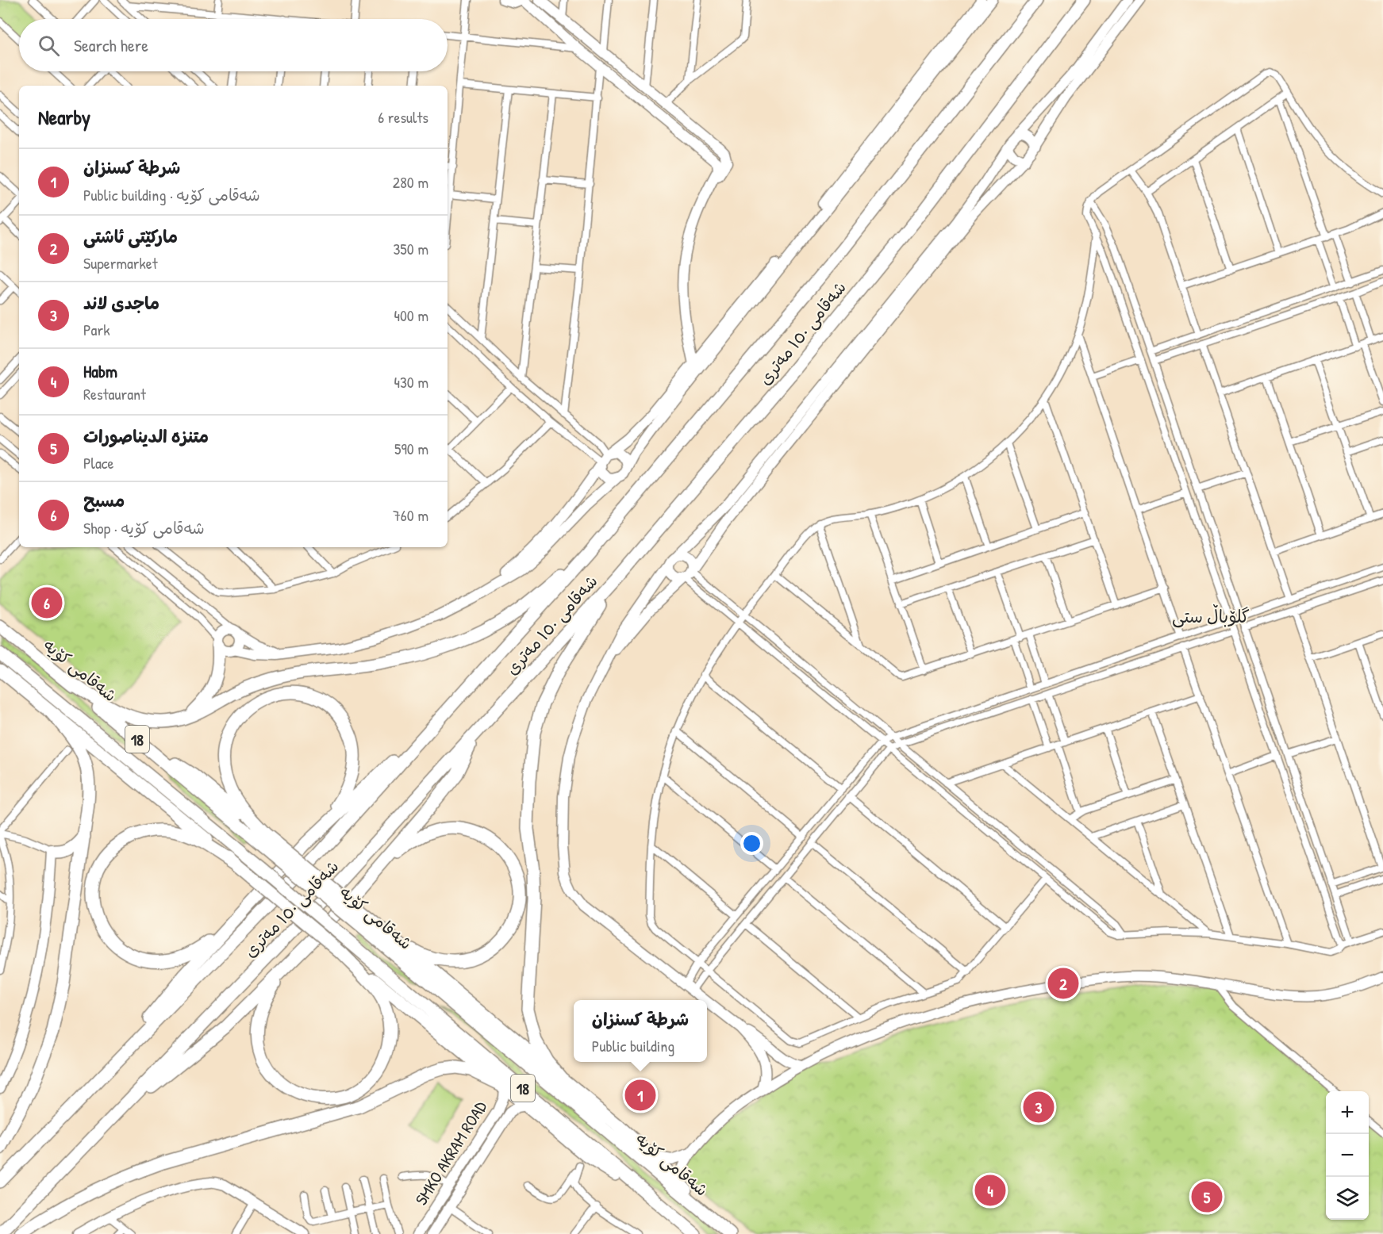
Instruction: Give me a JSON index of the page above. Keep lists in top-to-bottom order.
{
  "streets": {
    "highway": ["شەقامی ١٥٠ مەتری", "شەقامی کۆیە", "18"],
    "street": ["SMKO AKRAM ROAD"]
  },
  "districts": ["گلۆباڵ ستی"],
  "page": {
    "search": "Search here",
    "heading": ["Nearby", "6 results"],
    "list": [
      {
        "mark": "1",
        "name": "شرطة كسنزان",
        "note": "Public building · شەقامی کۆیە",
        "value": "280 m"
      },
      {
        "mark": "2",
        "name": "مارکێتی ئاشتی",
        "note": "Supermarket",
        "value": "350 m"
      },
      {
        "mark": "3",
        "name": "ماجدی لاند",
        "note": "Park",
        "value": "400 m"
      },
      {
        "mark": "4",
        "name": "Habm",
        "note": "Restaurant",
        "value": "430 m"
      },
      {
        "mark": "5",
        "name": "متنزه الديناصورات",
        "note": "Place",
        "value": "590 m"
      },
      {
        "mark": "6",
        "name": "مسبح",
        "note": "Shop · شەقامی کۆیە",
        "value": "760 m"
      }
    ],
    "pins": [
      "6",
      "2",
      "1",
      "3",
      "4",
      "5"
    ],
    "popup": ["شرطة كسنزان", "Public building"],
    "map_buttons": ["+", "−"]
  }
}
